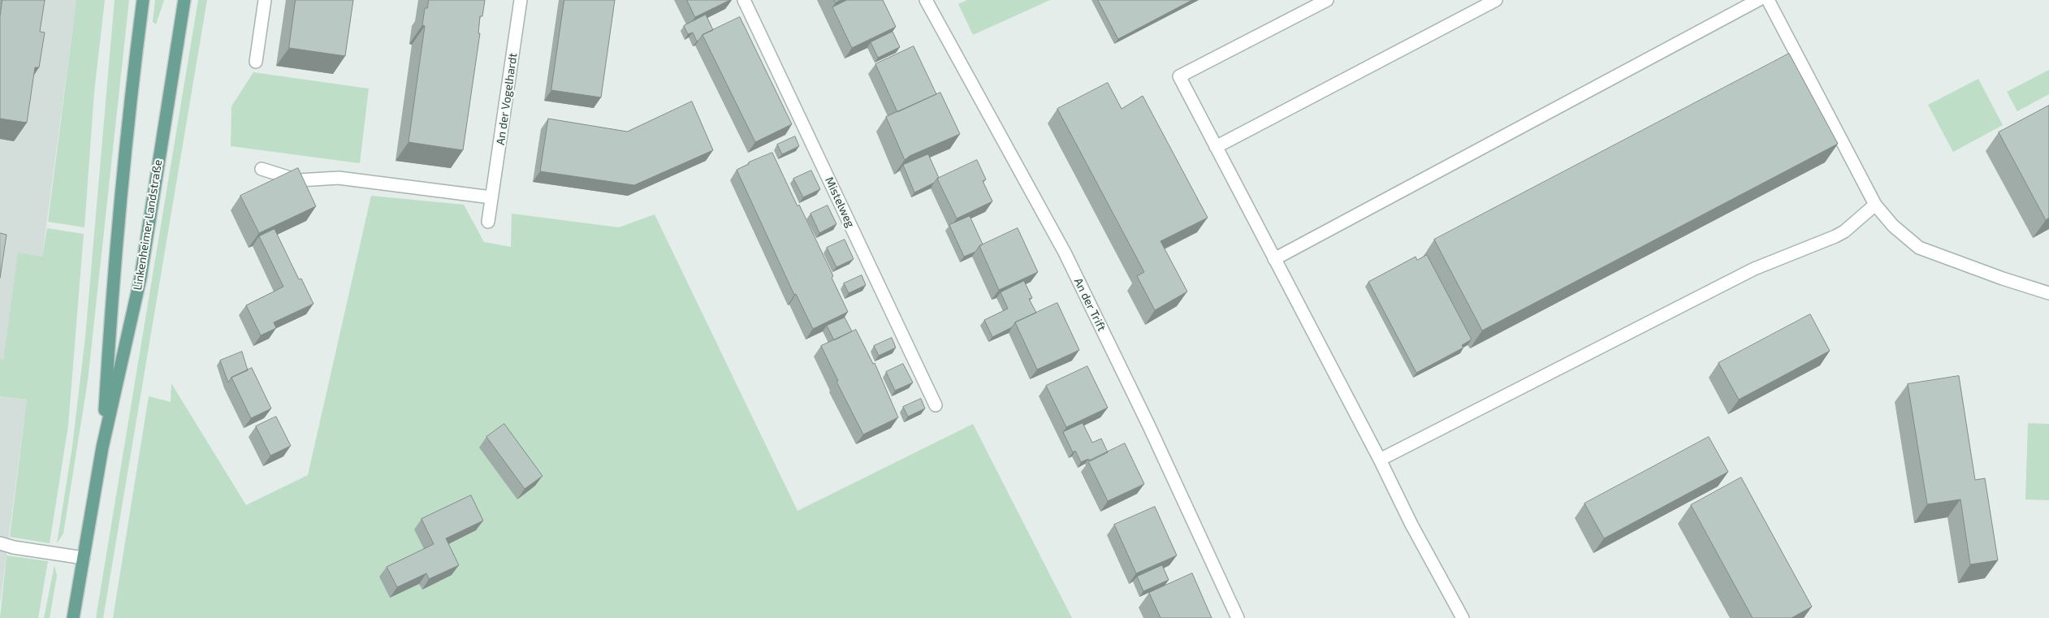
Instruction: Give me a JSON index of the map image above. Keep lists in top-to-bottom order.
{
  "streets": {
    "main road": ["Linkenheimer Landstraße"],
    "street": ["An der Vogelhardt", "Mistelweg", "An der Trift"]
  }
}
